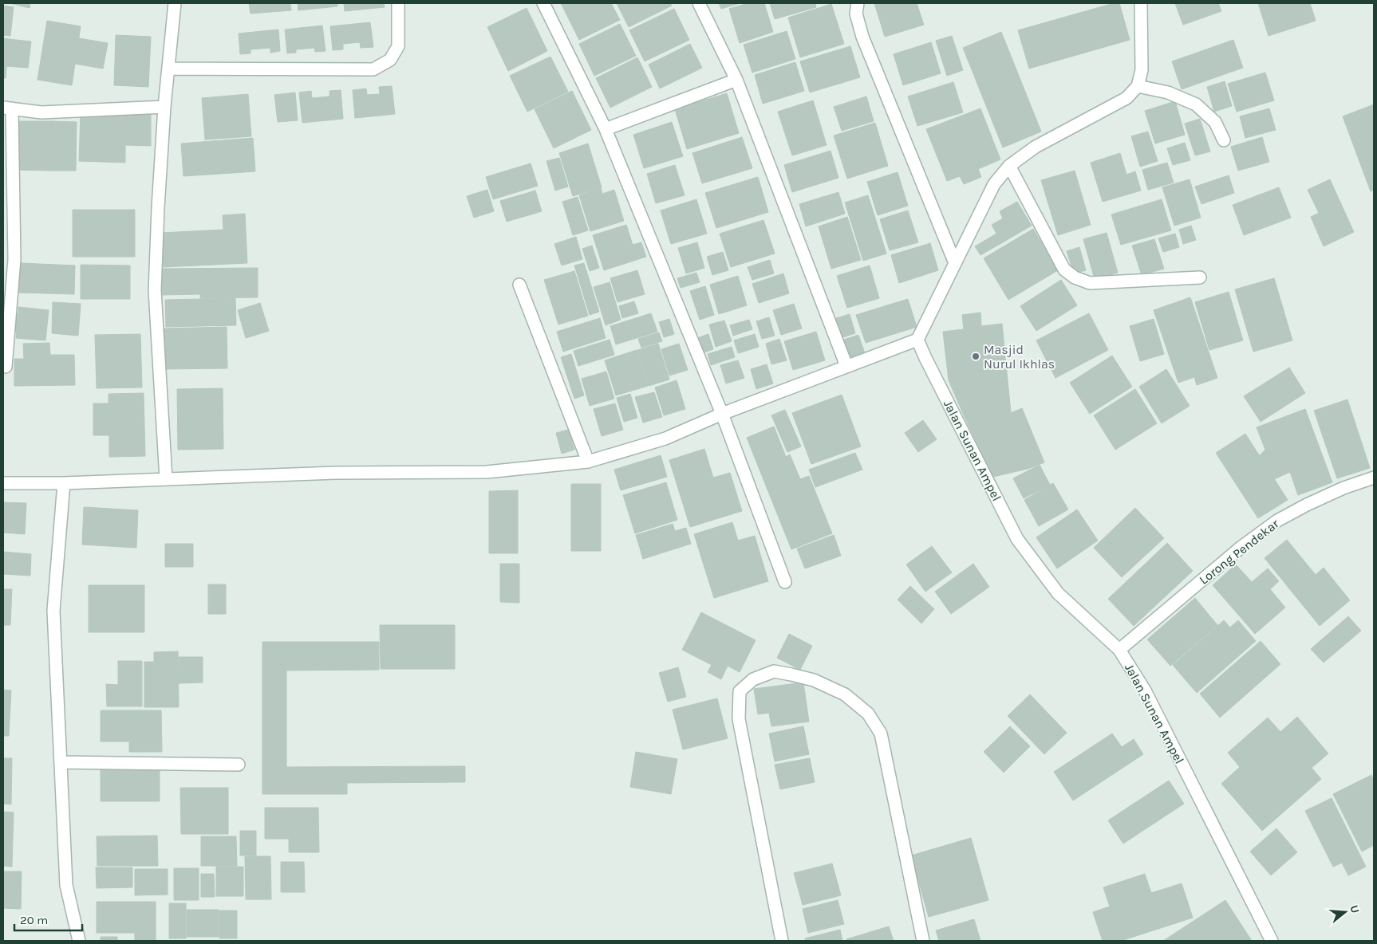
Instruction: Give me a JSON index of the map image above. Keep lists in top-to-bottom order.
{
  "streets": {
    "street": ["Jalan Sunan Ampel", "Lorong Pendekar"]
  },
  "crossings": [
    ["Jalan Sunan Ampel", "Lorong Pendekar"]
  ],
  "places": ["Masjid Nurul Ikhlas"],
  "scale_bar": "20 m",
  "north": "right"
}
